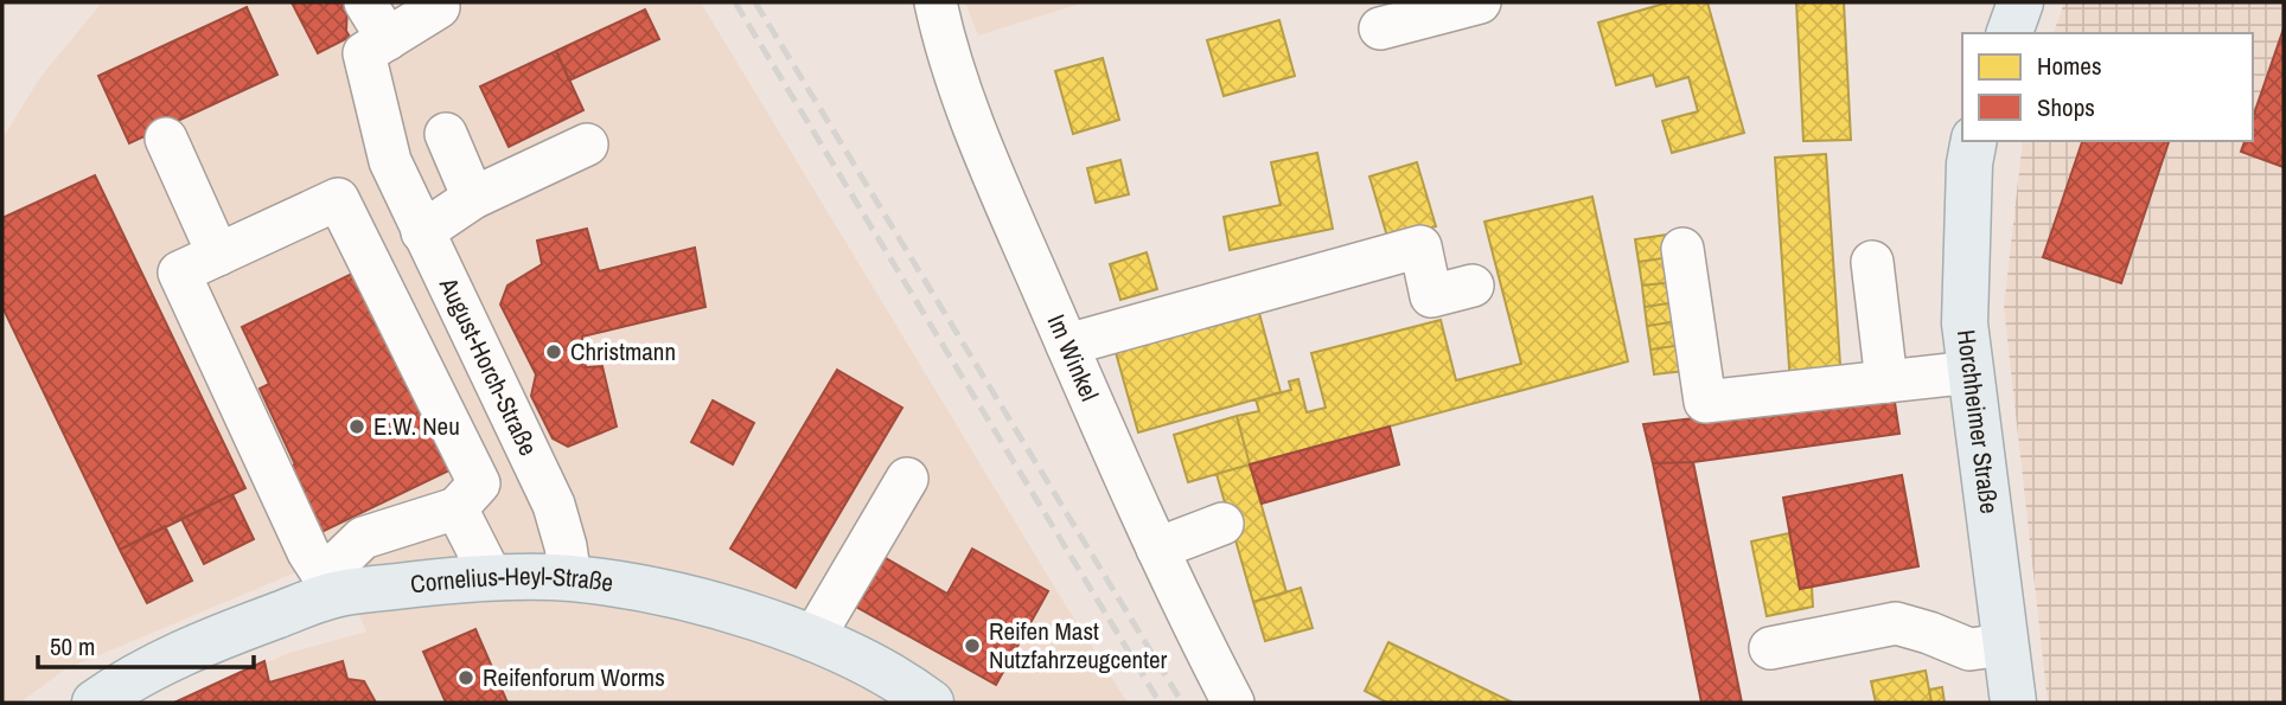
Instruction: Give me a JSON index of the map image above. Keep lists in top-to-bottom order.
{
  "streets": {
    "main road": ["Horchheimer Straße", "Cornelius-Heyl-Straße"],
    "street": ["Im Winkel", "August-Horch-Straße"]
  },
  "crossings": [
    ["August-Horch-Straße", "Cornelius-Heyl-Straße"]
  ],
  "places": [
    "Christmann",
    "E.W. Neu",
    "Reifen Mast Nutzfahrzeugcenter",
    "Reifenforum Worms"
  ],
  "legend": ["Homes", "Shops"],
  "scale_bar": "50 m"
}
